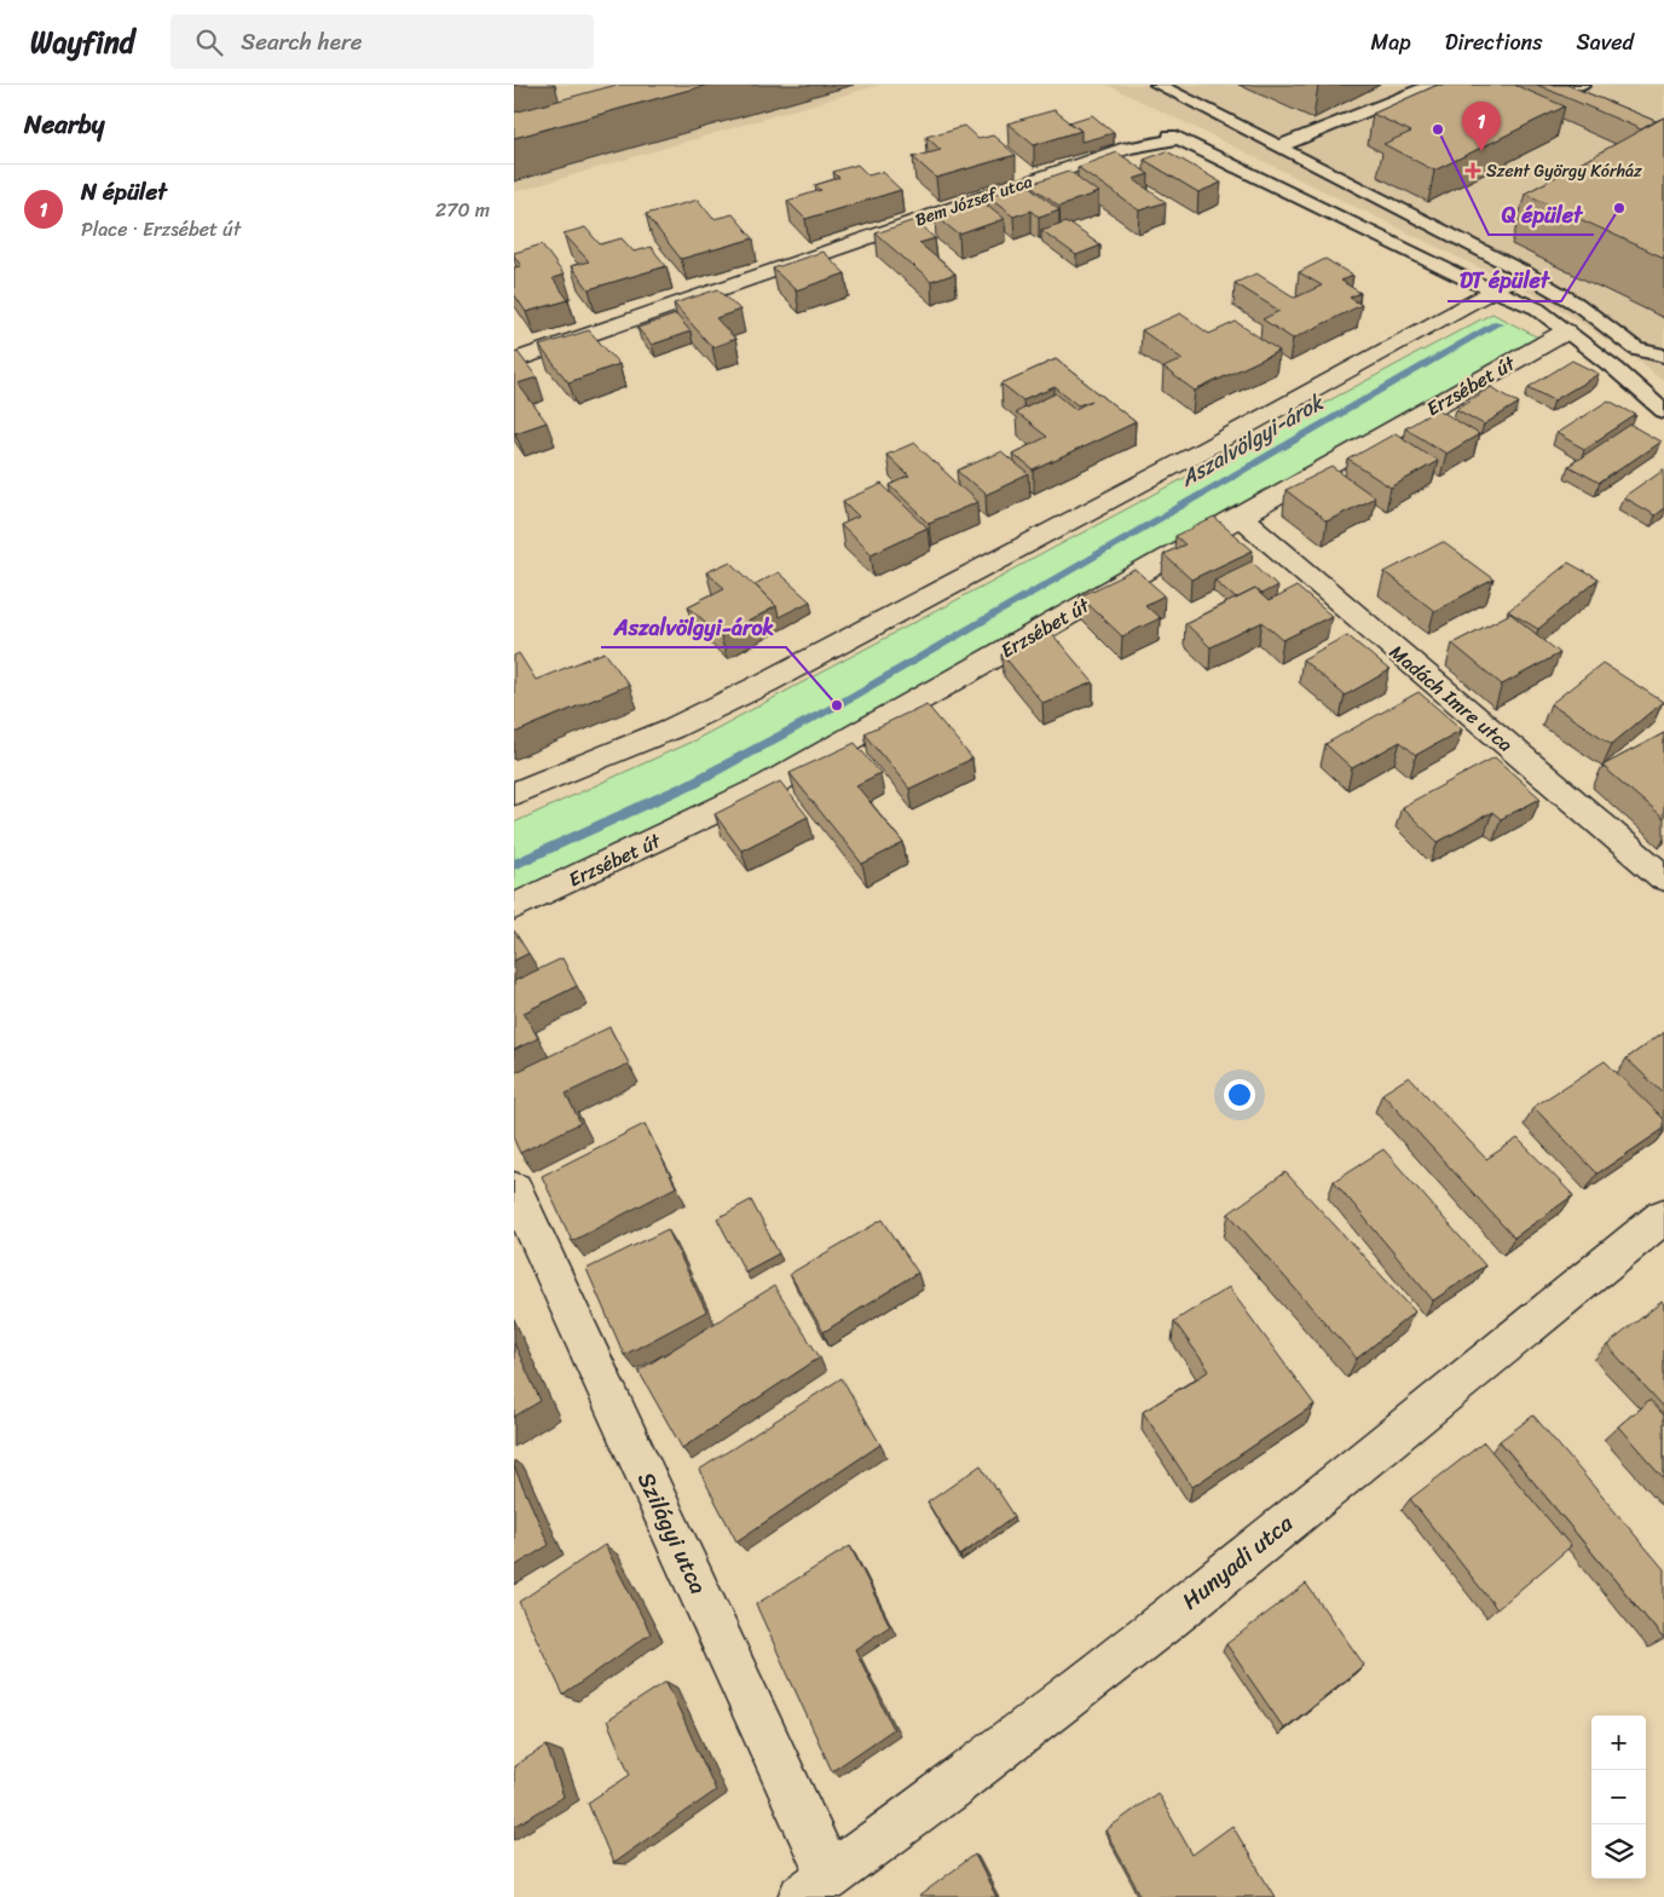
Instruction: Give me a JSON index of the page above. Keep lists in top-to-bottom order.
{
  "streets": {
    "street": [
      "Bem József utca",
      "Erzsébet út",
      "Madách Imre utca",
      "Szilágyi utca",
      "Hunyadi utca"
    ]
  },
  "crossings": [
    ["Erzsébet út", "Madách Imre utca"],
    ["Szilágyi utca", "Hunyadi utca"]
  ],
  "water": ["Aszalvölgyi-árok"],
  "places": {
    "other": ["Q épület", "DT épület", "Aszalvölgyi-árok"],
    "health": ["Szent György Kórház"]
  },
  "page": {
    "header": "Wayfind",
    "search": "Search here",
    "nav": ["Map", "Directions", "Saved"],
    "heading": "Nearby",
    "pins": "1",
    "list": [
      {
        "mark": "1",
        "name": "N épület",
        "note": "Place · Erzsébet út",
        "value": "270 m"
      }
    ],
    "map_buttons": ["+", "−"]
  }
}
